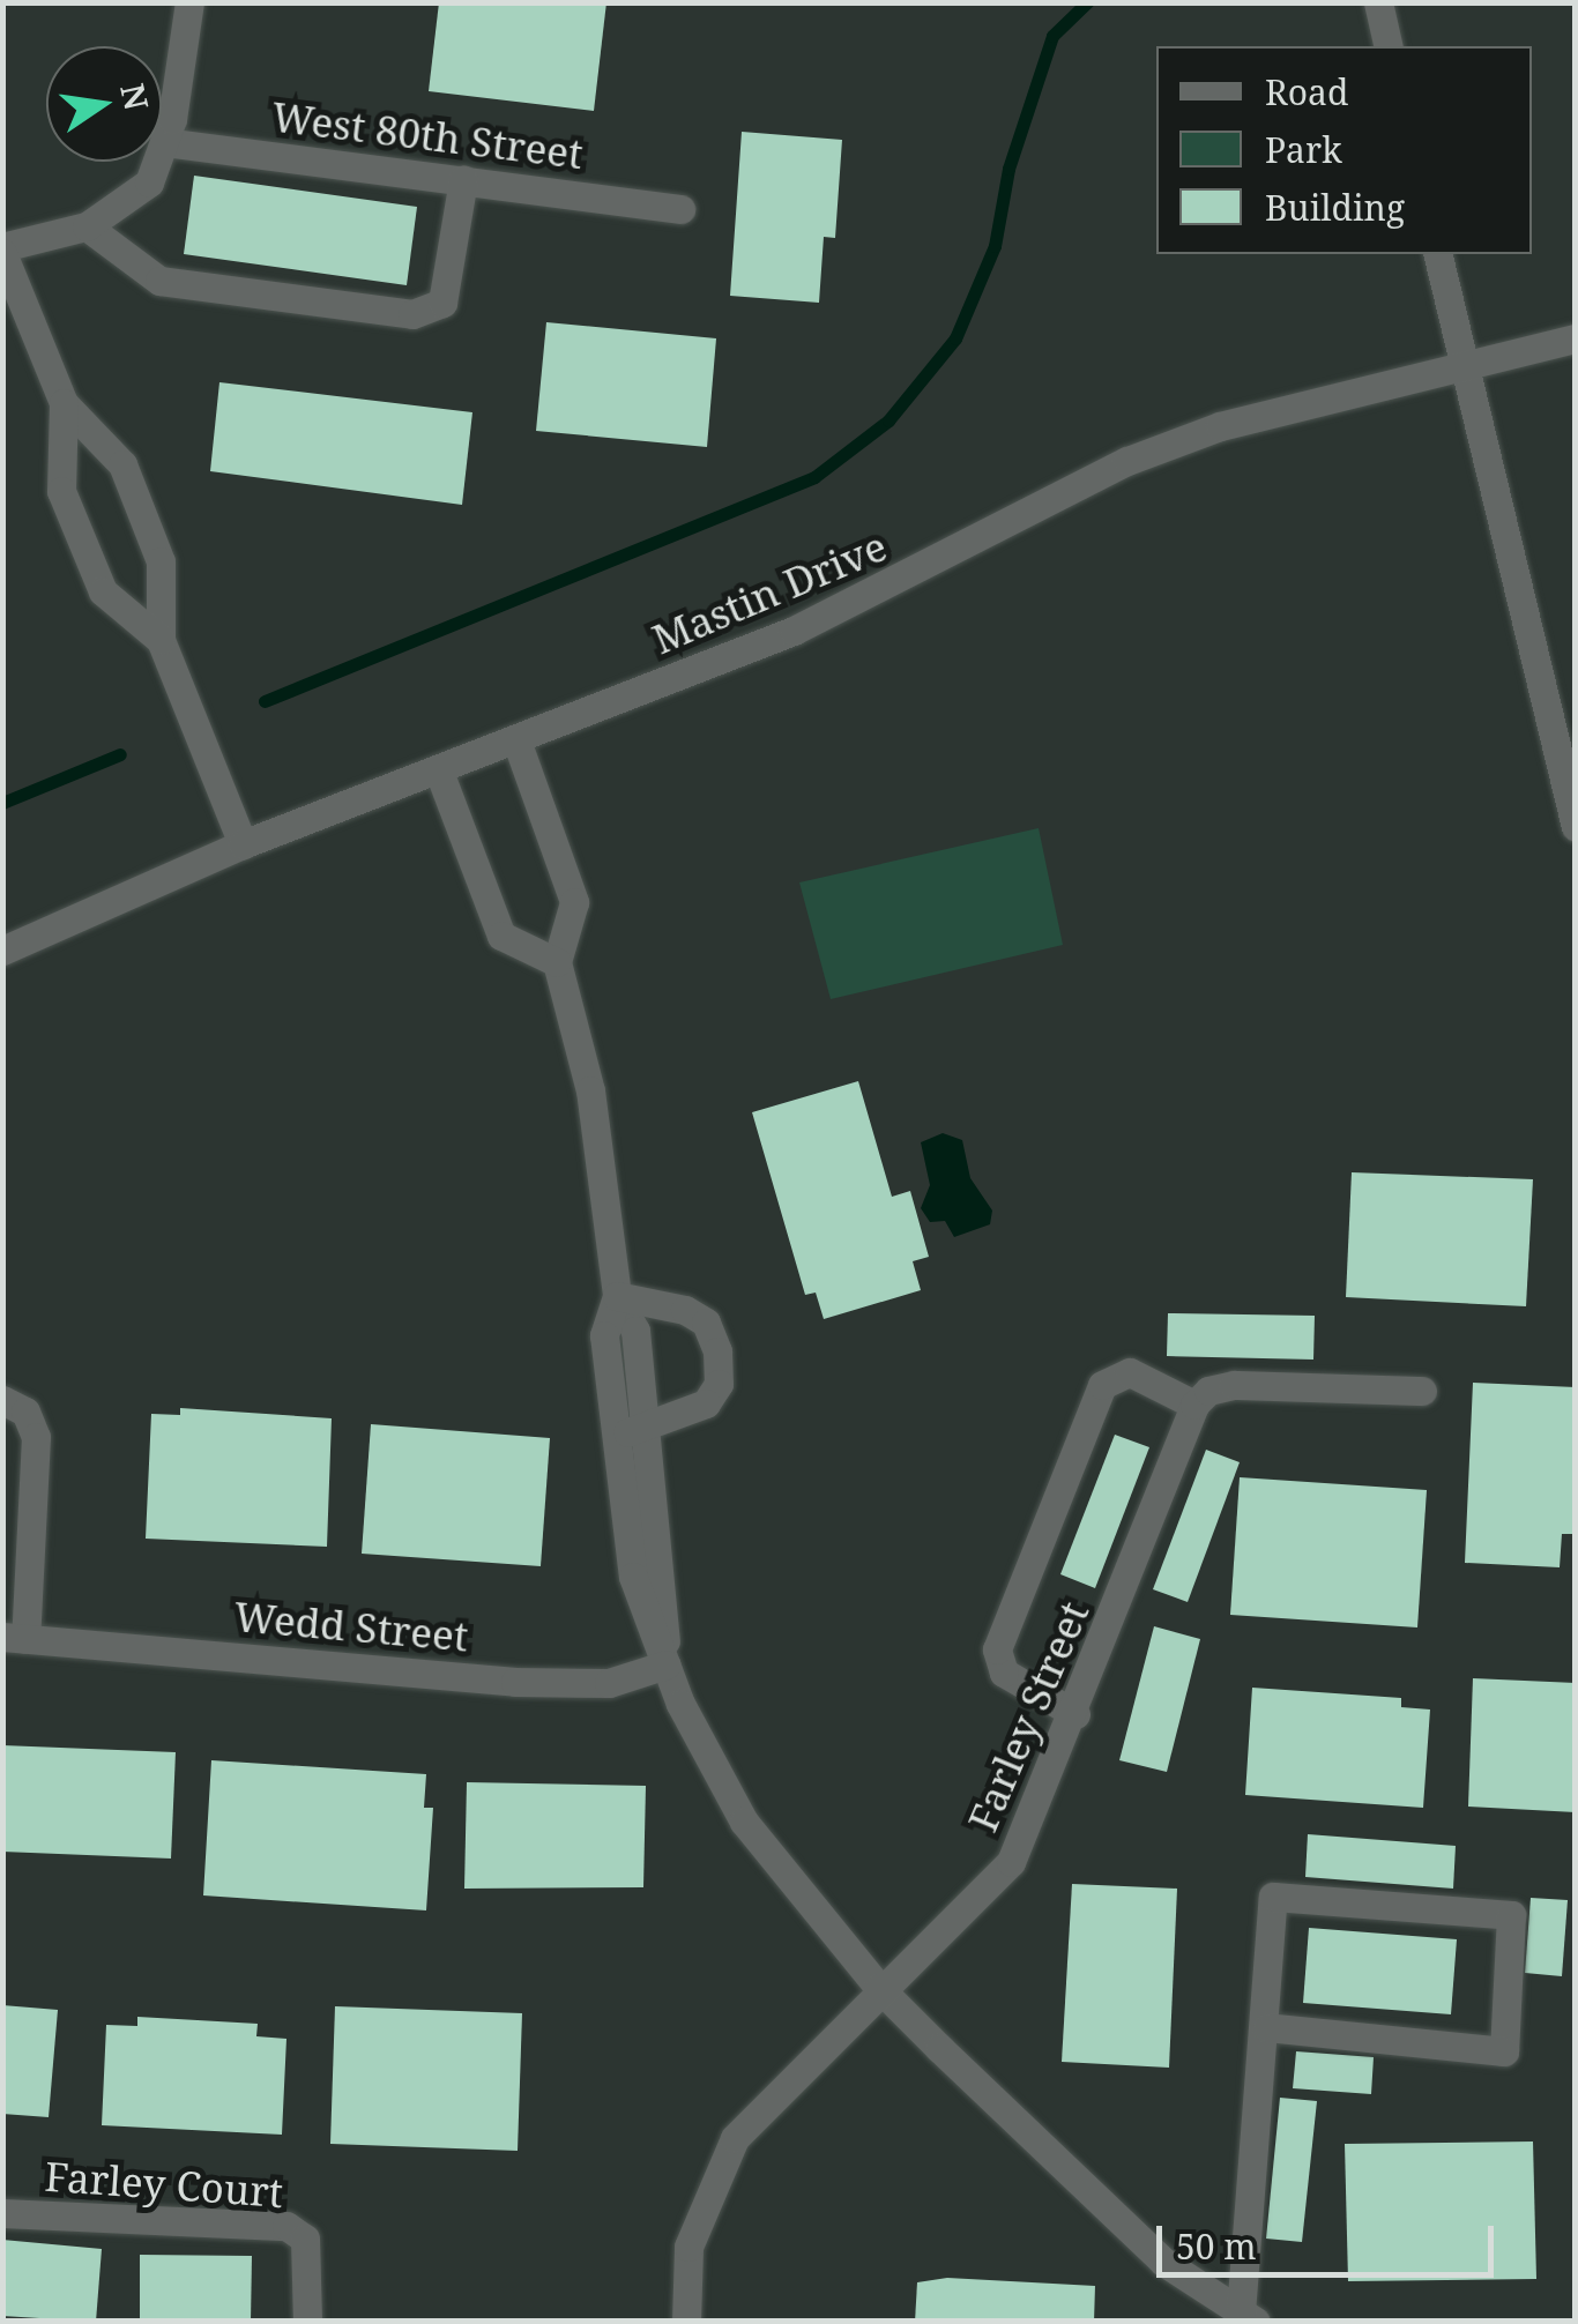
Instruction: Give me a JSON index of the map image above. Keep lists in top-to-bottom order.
{
  "streets": {
    "street": [
      "West 80th Street",
      "Mastin Drive",
      "Wedd Street",
      "Farley Street",
      "Farley Court"
    ]
  },
  "legend": ["Road", "Park", "Building"],
  "scale_bar": "50 m",
  "north": "right"
}
